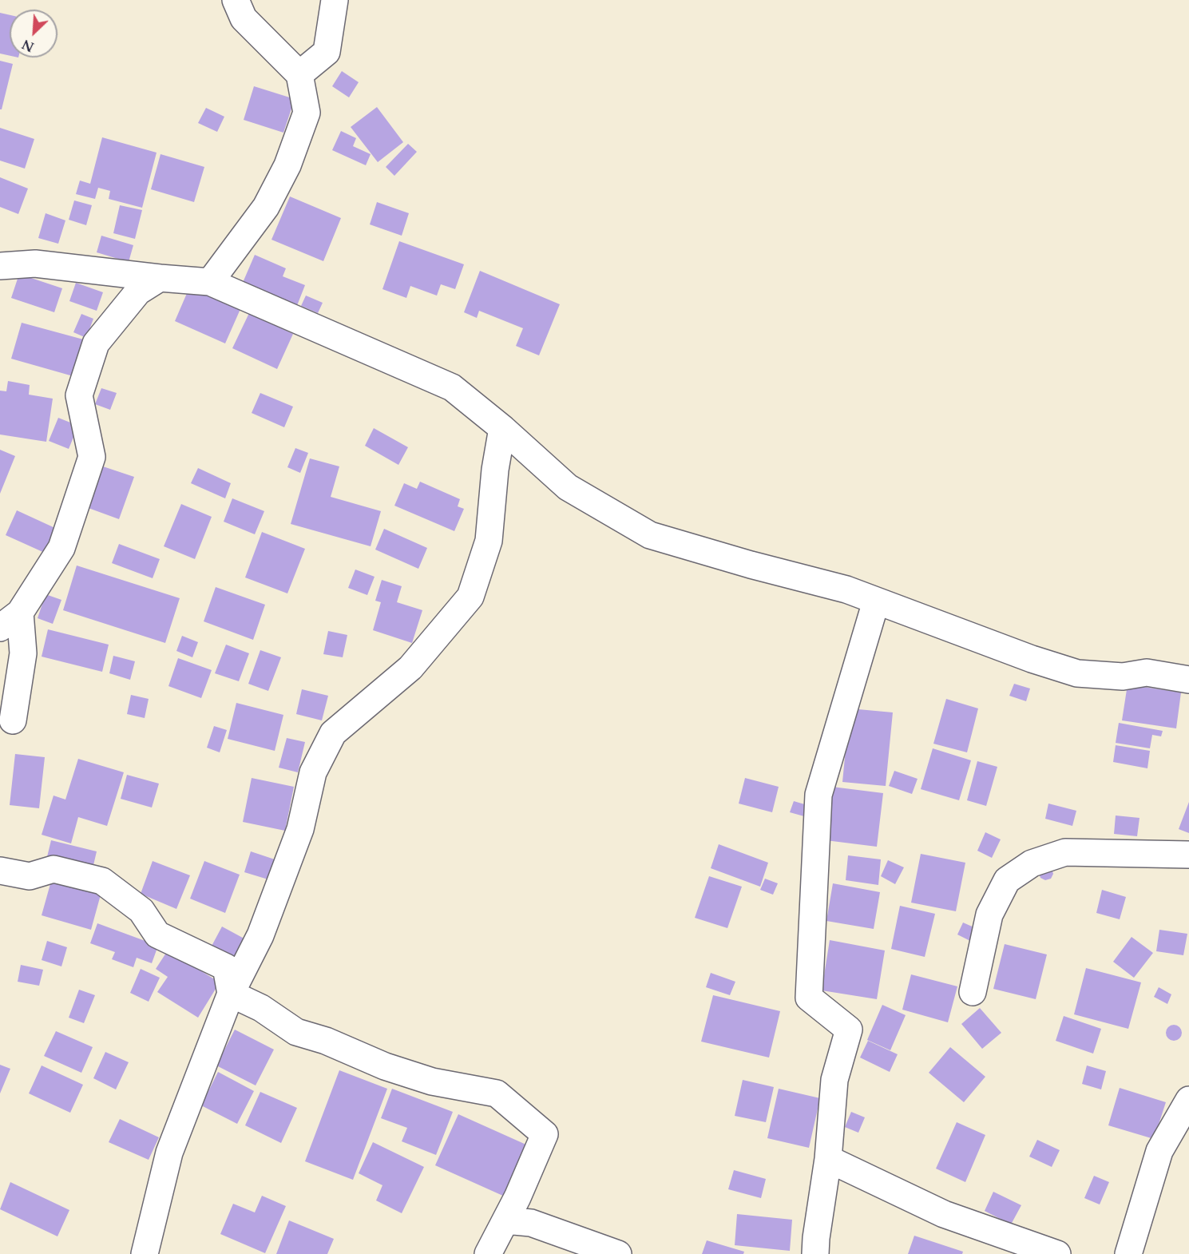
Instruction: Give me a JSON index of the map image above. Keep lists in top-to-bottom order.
{
  "north": "bottom left"
}
